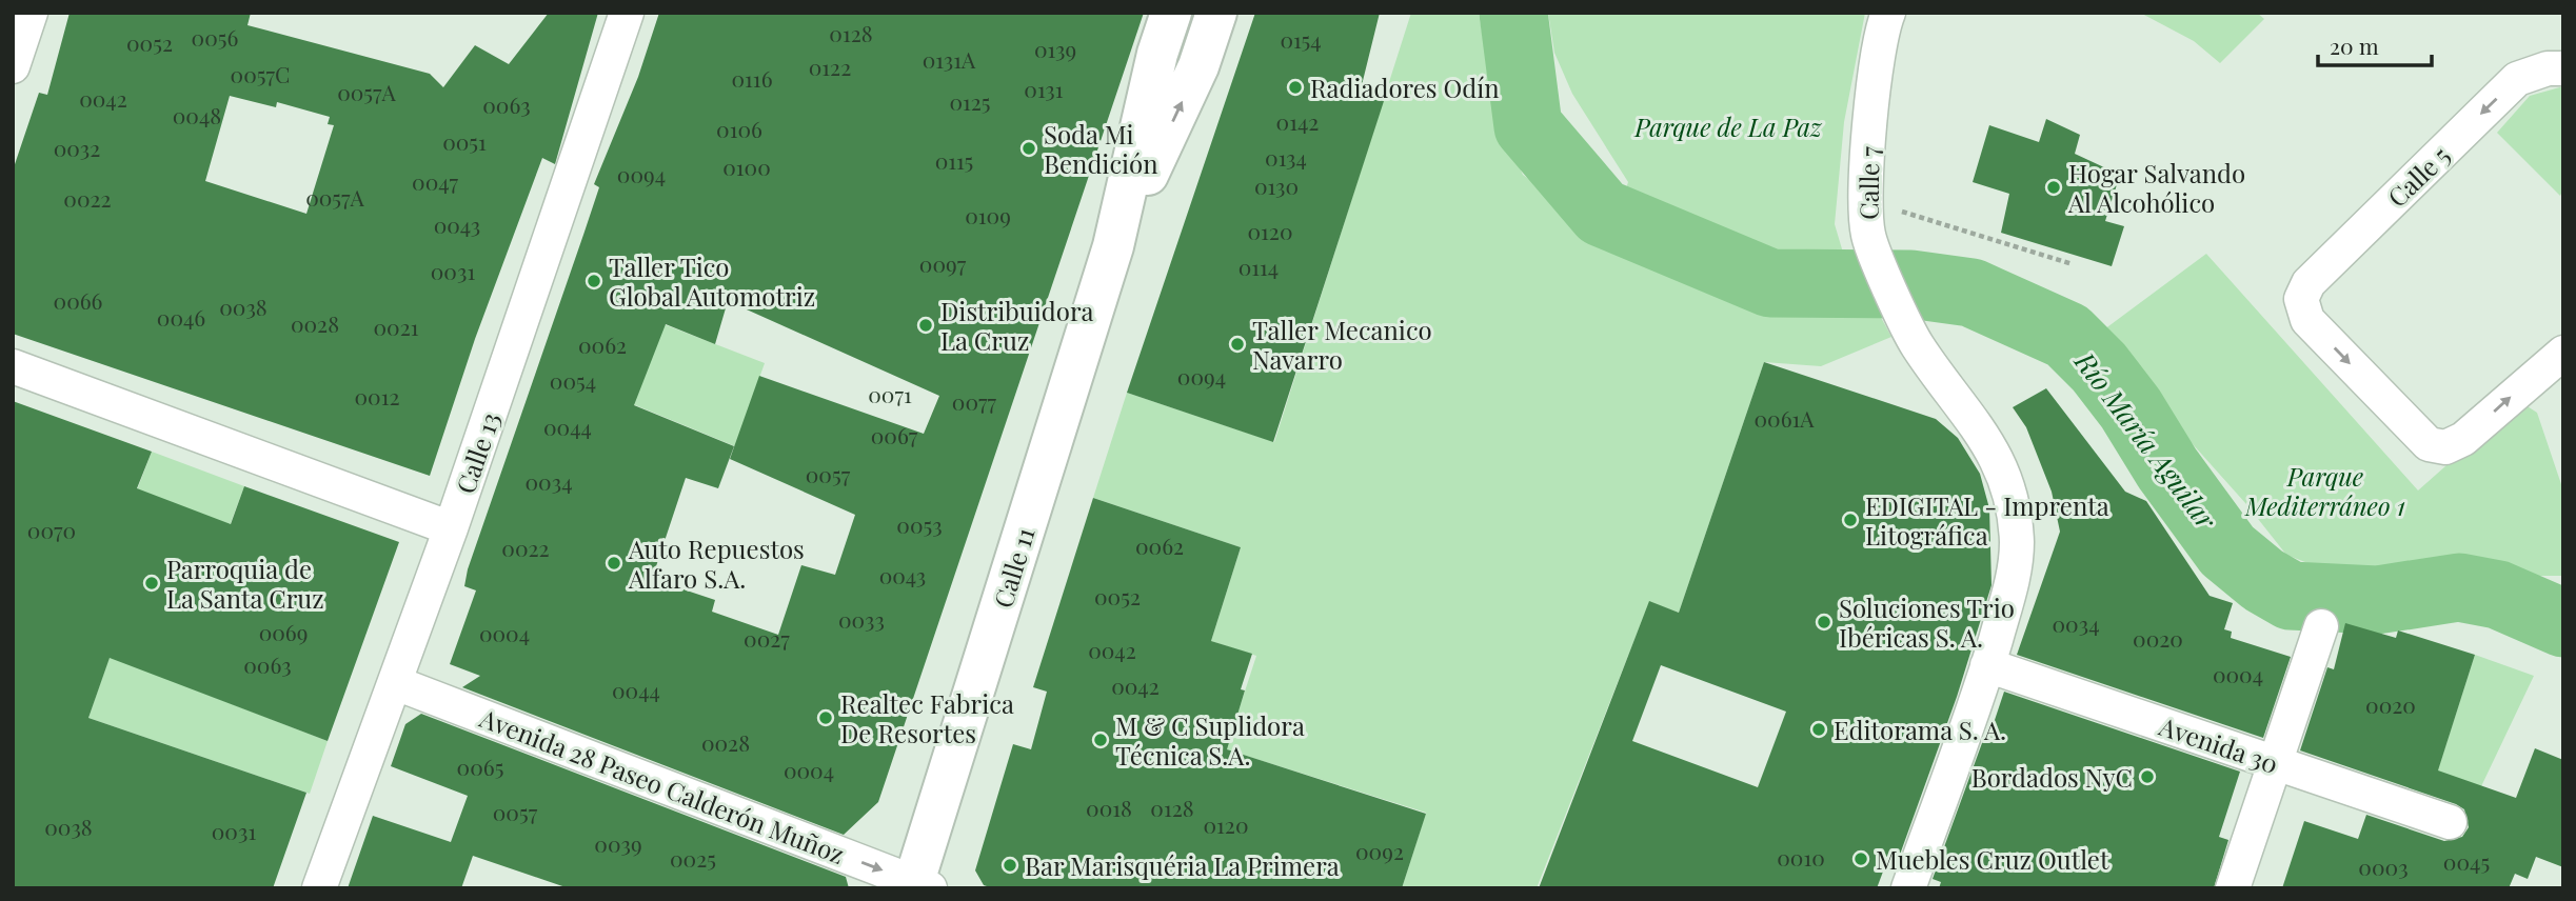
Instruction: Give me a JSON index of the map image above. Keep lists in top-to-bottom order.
{
  "streets": {
    "main road": ["Calle 11"],
    "street": [
      "Calle 5",
      "Calle 7",
      "Calle 13",
      "Avenida 30",
      "Avenida 28 Paseo Calderón Muñoz"
    ]
  },
  "crossings": [
    ["Calle 7", "Avenida 30"],
    ["Calle 13", "Avenida 28 Paseo Calderón Muñoz"],
    ["Calle 11", "Avenida 28 Paseo Calderón Muñoz"]
  ],
  "one_way": ["Avenida 28 Paseo Calderón Muñoz"],
  "water": ["Río María Aguilar"],
  "parks": ["Parque de La Paz", "Parque Mediterráneo 1"],
  "places": [
    "Radiadores Odín",
    "Soda Mi Bendición",
    "Hogar Salvando Al Alcohólico",
    "Taller Tico Global Automotriz",
    "Distribuidora La Cruz",
    "Taller Mecanico Navarro",
    "EDIGITAL - Imprenta Litográfica",
    "Auto Repuestos Alfaro S.A.",
    "Parroquia de La Santa Cruz",
    "Soluciones Trio Ibéricas S. A.",
    "Realtec Fabrica De Resortes",
    "Editorama S. A.",
    "M & C Suplidora Técnica S.A.",
    "Bordados NyC",
    "Muebles Cruz Outlet",
    "Bar Marisquéria La Primera"
  ],
  "house_numbers": [
    "0128",
    "0056",
    "0154",
    "0052",
    "0139",
    "0131A",
    "0122",
    "0057C",
    "0116",
    "0131",
    "0057A",
    "0042",
    "0125",
    "0063",
    "0048",
    "0142",
    "0106",
    "0051",
    "0032",
    "0134",
    "0115",
    "0100",
    "0094",
    "0047",
    "0130",
    "0057A",
    "0022",
    "0109",
    "0043",
    "0120",
    "0097",
    "0114",
    "0031",
    "0066",
    "0038",
    "0046",
    "0028",
    "0021",
    "0062",
    "0094",
    "0054",
    "0071",
    "0012",
    "0077",
    "0061A",
    "0044",
    "0067",
    "0057",
    "0034",
    "0053",
    "0070",
    "0062",
    "0022",
    "0043",
    "0052",
    "0033",
    "0034",
    "0069",
    "0004",
    "0027",
    "0020",
    "0042",
    "0063",
    "0004",
    "0042",
    "0044",
    "0020",
    "0028",
    "0065",
    "0004",
    "0018",
    "0128",
    "0057",
    "0120",
    "0038",
    "0031",
    "0039",
    "0092",
    "0010",
    "0025",
    "0045",
    "0003"
  ],
  "scale_bar": "20 m"
}
